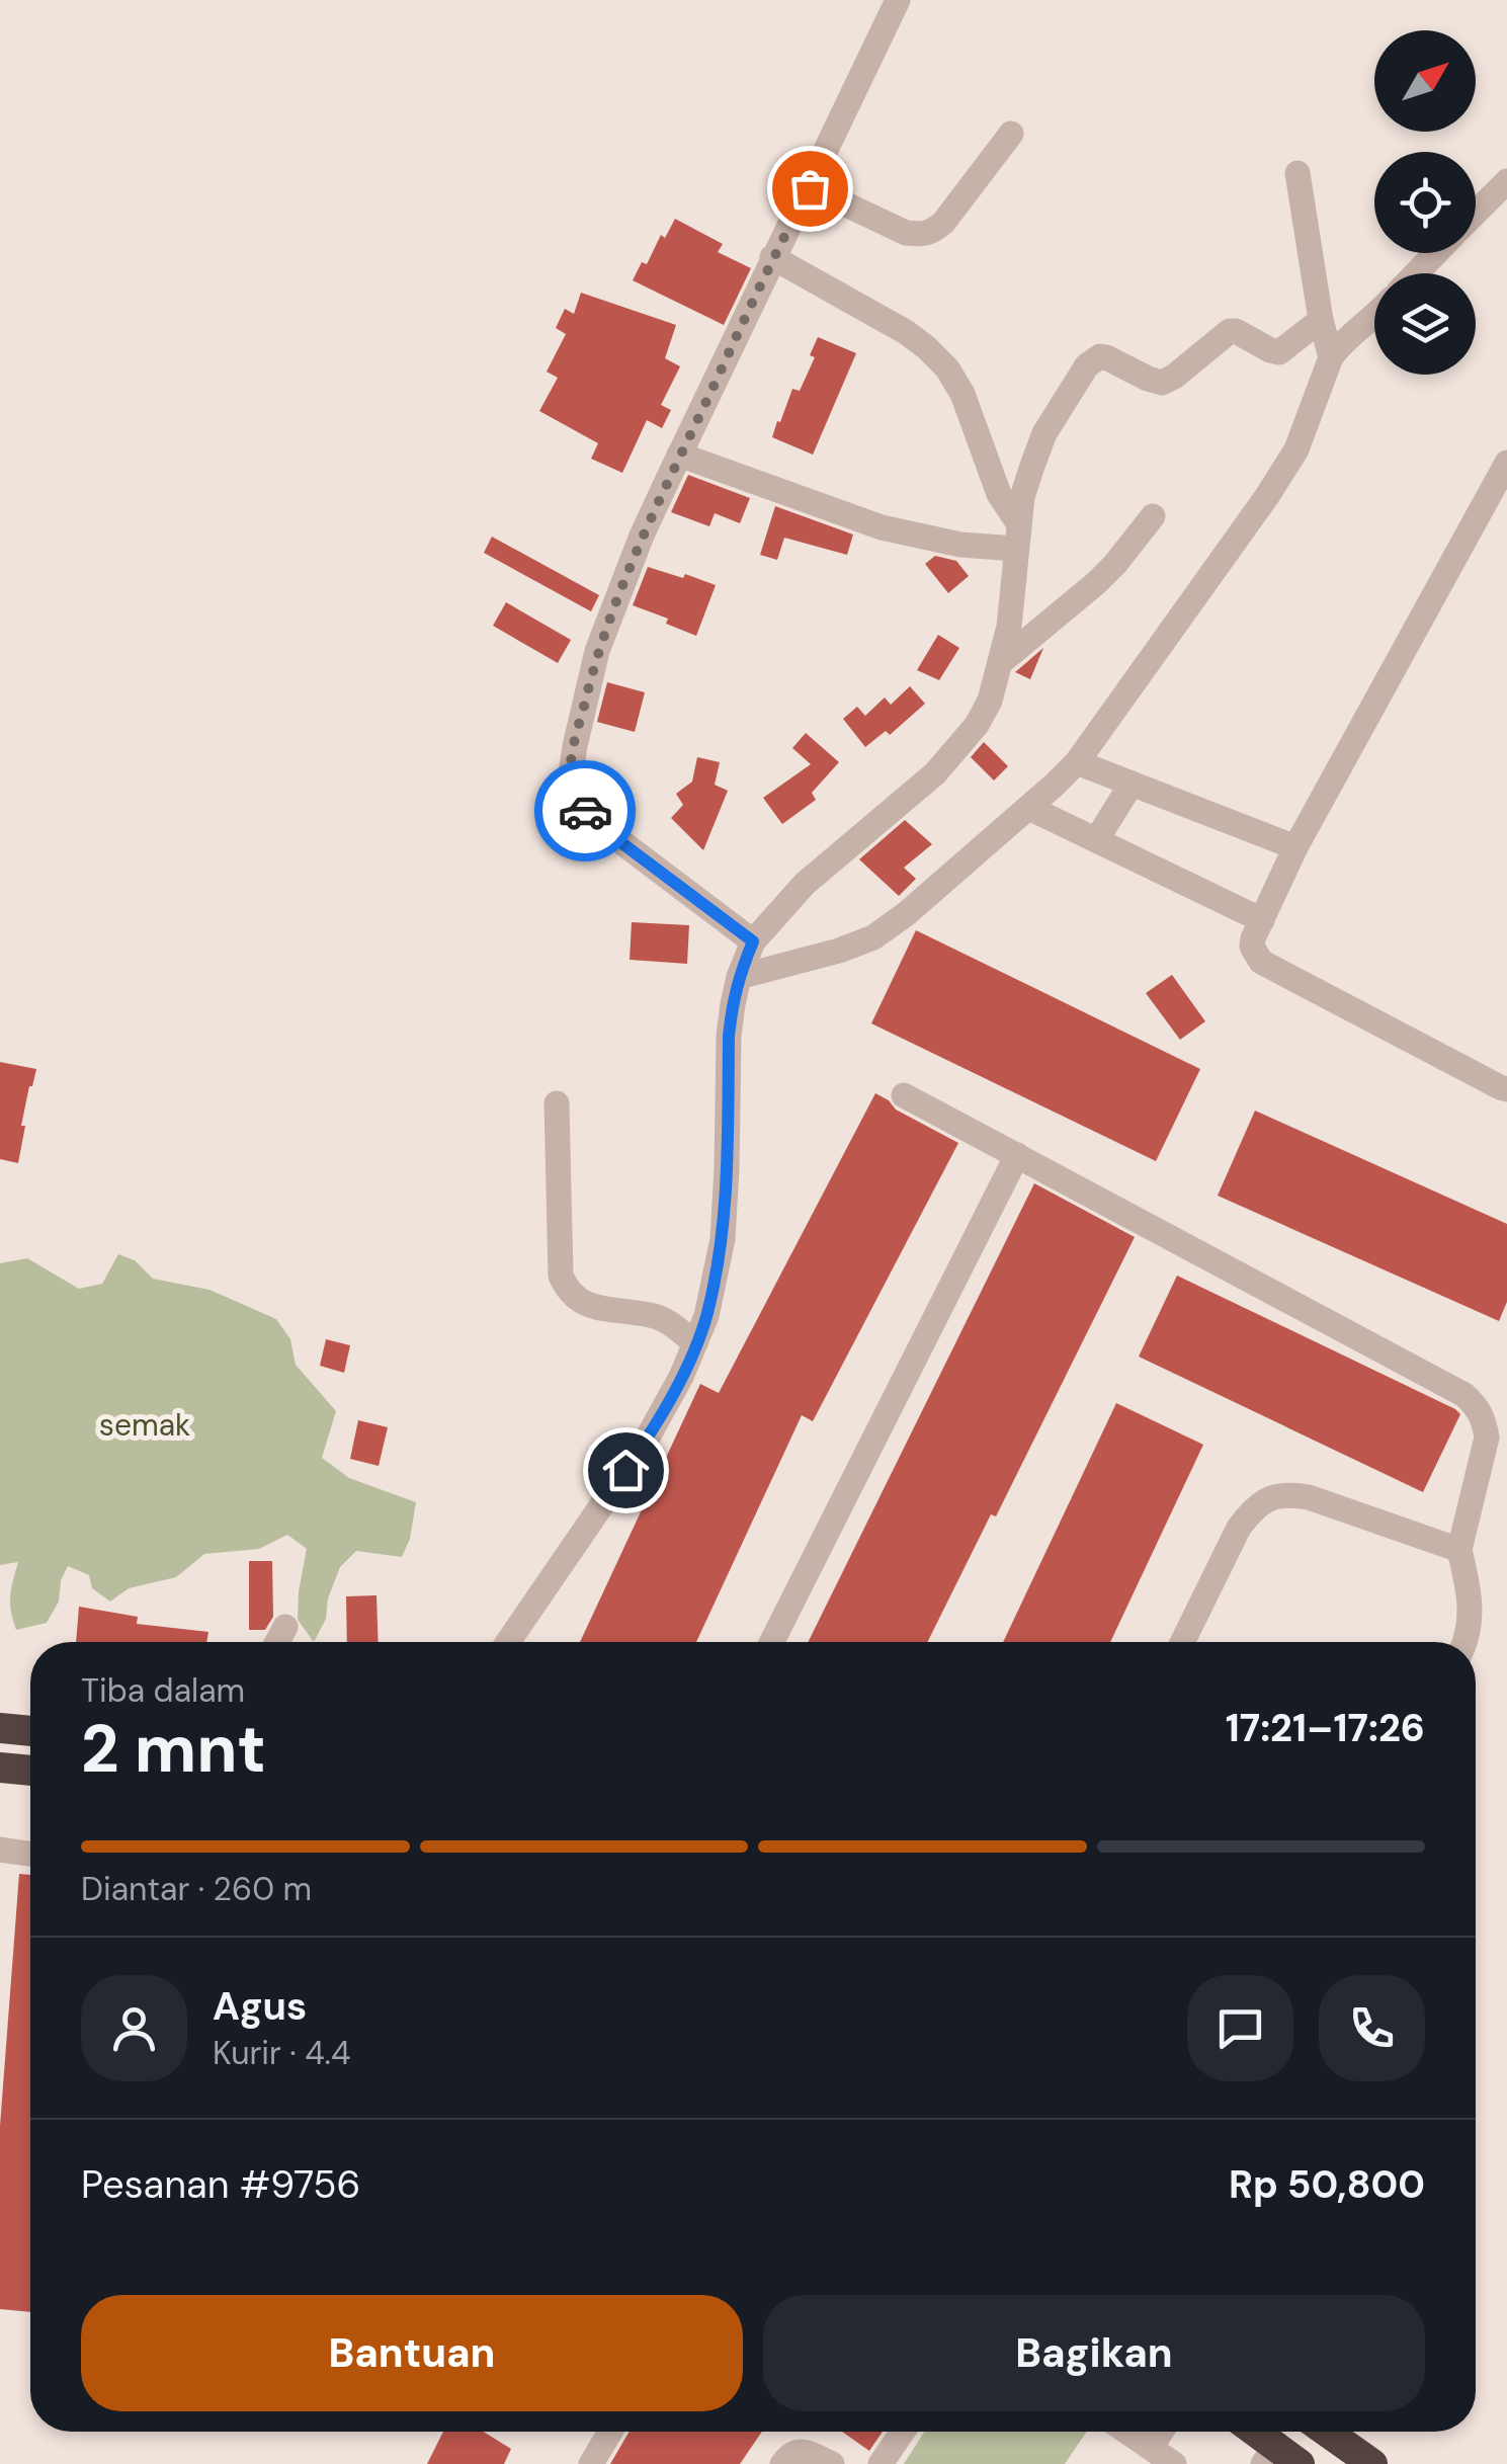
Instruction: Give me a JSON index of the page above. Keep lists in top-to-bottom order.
{
  "parks": ["semak"],
  "north": "top right",
  "page": {
    "heading": ["2 mnt", "Tiba dalam", "17:21–17:26"],
    "panel": [
      "Agus",
      "Kurir · 4.4",
      "Pesanan #9756",
      "Rp 50,800"
    ],
    "bar": "Diantar · 260 m",
    "buttons": ["Bantuan", "Bagikan"]
  }
}
